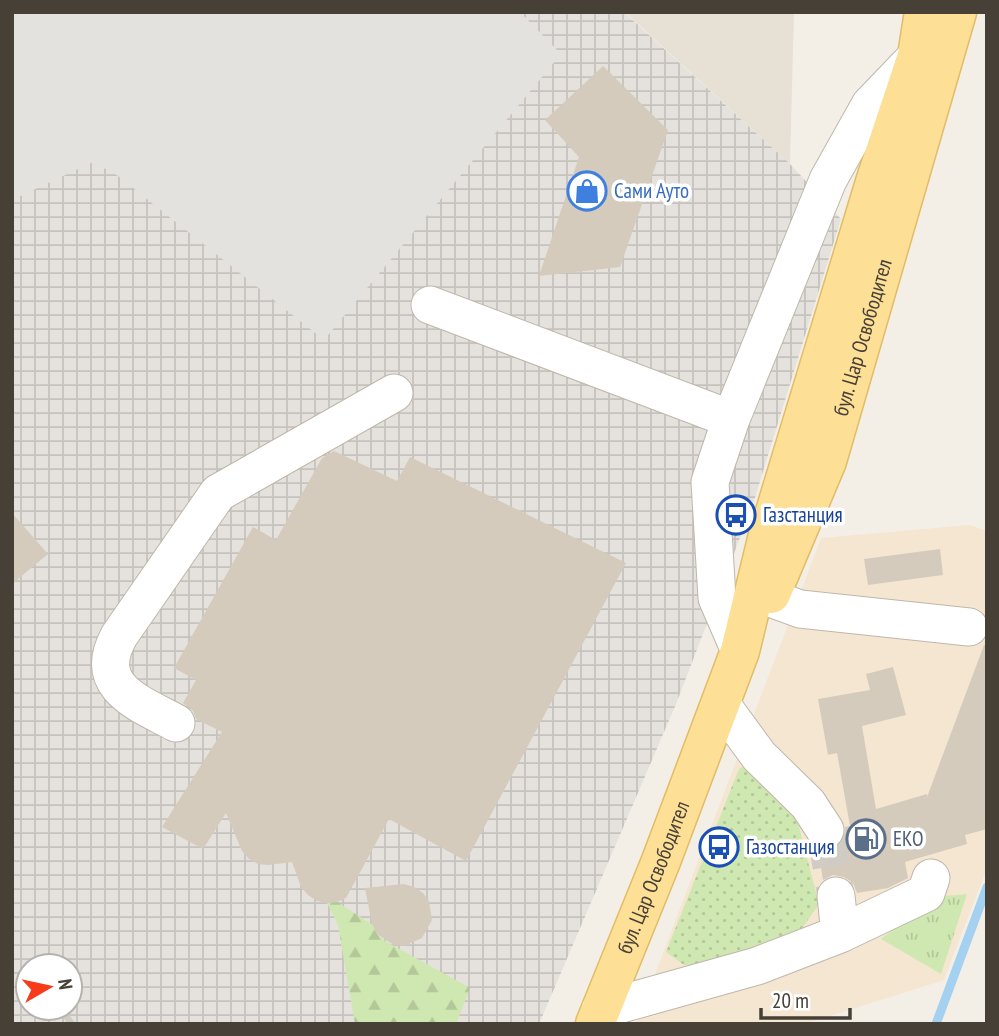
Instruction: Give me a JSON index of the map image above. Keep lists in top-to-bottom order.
{
  "streets": {
    "main road": ["бул. Цар Освободител"]
  },
  "places": {
    "shop": ["Сами Ауто"],
    "bus stop": ["Газстанция", "Газoстанция"],
    "fuel station": ["EKO"]
  },
  "scale_bar": "20 m",
  "north": "right"
}
